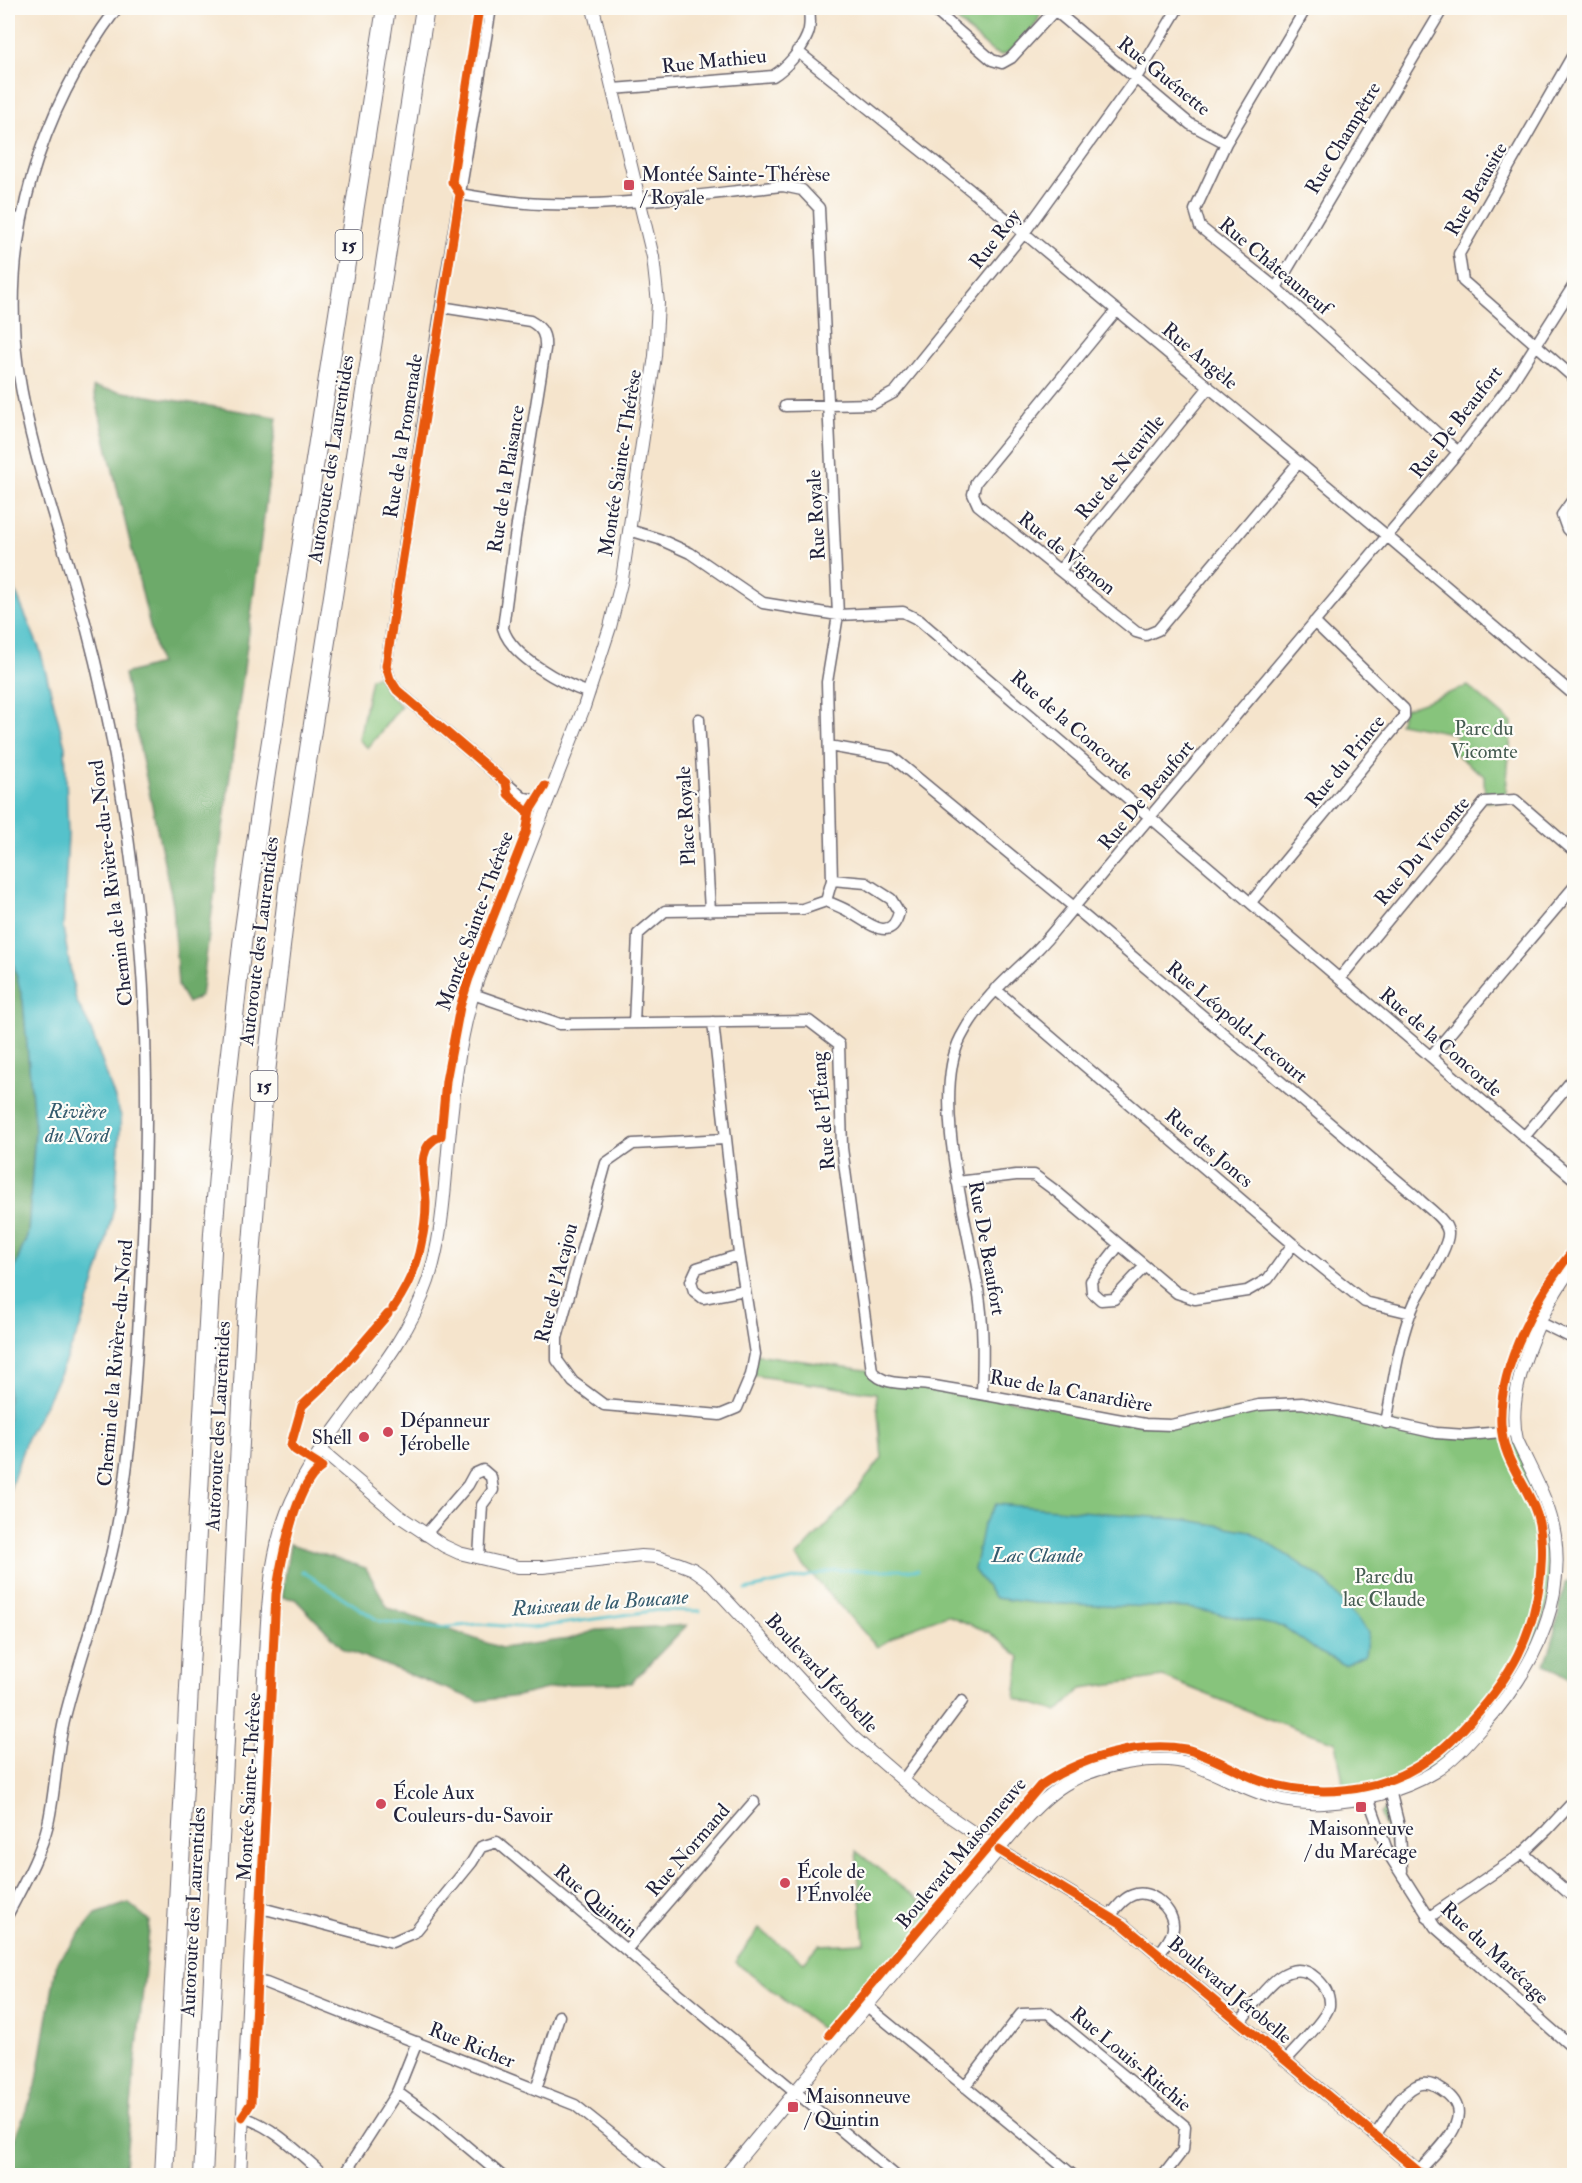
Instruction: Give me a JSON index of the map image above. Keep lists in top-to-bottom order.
{
  "streets": {
    "highway": ["15", "Autoroute des Laurentides"],
    "street": [
      "Rue Mathieu",
      "Rue Guénette",
      "Rue Champêtre",
      "Rue Beausite",
      "Rue Roy",
      "Rue Châteauneuf",
      "Rue Angèle",
      "Rue De Beaufort",
      "Rue de la Promenade",
      "Montée Sainte-Thérèse",
      "Rue de Neuville",
      "Rue de la Plaisance",
      "Rue Royale",
      "Rue de Vignon",
      "Rue de la Concorde",
      "Rue du Prince",
      "Place Royale",
      "Rue Du Vicomte",
      "Chemin de la Rivière-du-Nord",
      "Rue Léopold-Lecourt",
      "Rue de l'Étang",
      "Rue des Joncs",
      "Rue de l'Acajou",
      "Rue de la Canardière",
      "Boulevard Jérobelle",
      "Rue Normand",
      "Boulevard Maisonneuve",
      "Rue Quintin",
      "Rue du Marécage",
      "Rue Richer",
      "Rue Louis-Ritchie"
    ]
  },
  "crossings": [
    ["Rue Mathieu", "Rue Angèle"],
    ["Rue Mathieu", "Montée Sainte-Thérèse"],
    ["Rue Guénette", "Rue Roy"],
    ["Rue Guénette", "Rue Châteauneuf"],
    ["Rue Champêtre", "Rue Châteauneuf"],
    ["Rue Beausite", "Rue De Beaufort"],
    ["Rue Roy", "Rue Angèle"],
    ["Rue Roy", "Rue Royale"],
    ["Rue Châteauneuf", "Rue De Beaufort"],
    ["Rue Angèle", "Rue De Beaufort"],
    ["Rue Angèle", "Rue de Neuville"],
    ["Rue Angèle", "Rue de Vignon"],
    ["Rue De Beaufort", "Rue de la Concorde"],
    ["Rue De Beaufort", "Rue du Prince"],
    ["Rue De Beaufort", "Rue Léopold-Lecourt"],
    ["Rue De Beaufort", "Rue des Joncs"],
    ["Rue De Beaufort", "Rue de la Canardière"],
    ["Rue de la Promenade", "Montée Sainte-Thérèse"],
    ["Rue de la Promenade", "Rue de la Plaisance"],
    ["Rue de la Promenade", "Rue Royale"],
    ["Montée Sainte-Thérèse", "Rue de la Plaisance"],
    ["Montée Sainte-Thérèse", "Rue Royale"],
    ["Montée Sainte-Thérèse", "Rue de la Concorde"],
    ["Montée Sainte-Thérèse", "Rue de l'Étang"],
    ["Montée Sainte-Thérèse", "Boulevard Jérobelle"],
    ["Montée Sainte-Thérèse", "Rue Quintin"],
    ["Montée Sainte-Thérèse", "Rue Richer"],
    ["Rue de Neuville", "Rue de Vignon"],
    ["Rue Royale", "Rue de la Concorde"],
    ["Rue Royale", "Rue Léopold-Lecourt"],
    ["Rue de la Concorde", "Rue du Prince"],
    ["Rue de la Concorde", "Rue Du Vicomte"],
    ["Rue Léopold-Lecourt", "Rue des Joncs"],
    ["Rue Léopold-Lecourt", "Rue de la Canardière"],
    ["Rue de l'Étang", "Rue de l'Acajou"],
    ["Rue de l'Étang", "Rue de la Canardière"],
    ["Rue de la Canardière", "Boulevard Maisonneuve"],
    ["Boulevard Jérobelle", "Boulevard Maisonneuve"],
    ["Rue Normand", "Rue Quintin"],
    ["Boulevard Maisonneuve", "Rue Quintin"],
    ["Boulevard Maisonneuve", "Rue du Marécage"]
  ],
  "water": ["Rivière du Nord", "Lac Claude", "Ruisseau de la Boucane"],
  "parks": ["Parc du Vicomte", "Parc du lac Claude"],
  "places": {
    "transit": ["Montée Sainte-Thérèse / Royale", "Maisonneuve / du Marécage", "Maisonneuve / Quintin"],
    "other": [
      "Dépanneur Jérobelle",
      "Shell",
      "École Aux Couleurs-du-Savoir",
      "École de l'Énvolée"
    ]
  }
}
